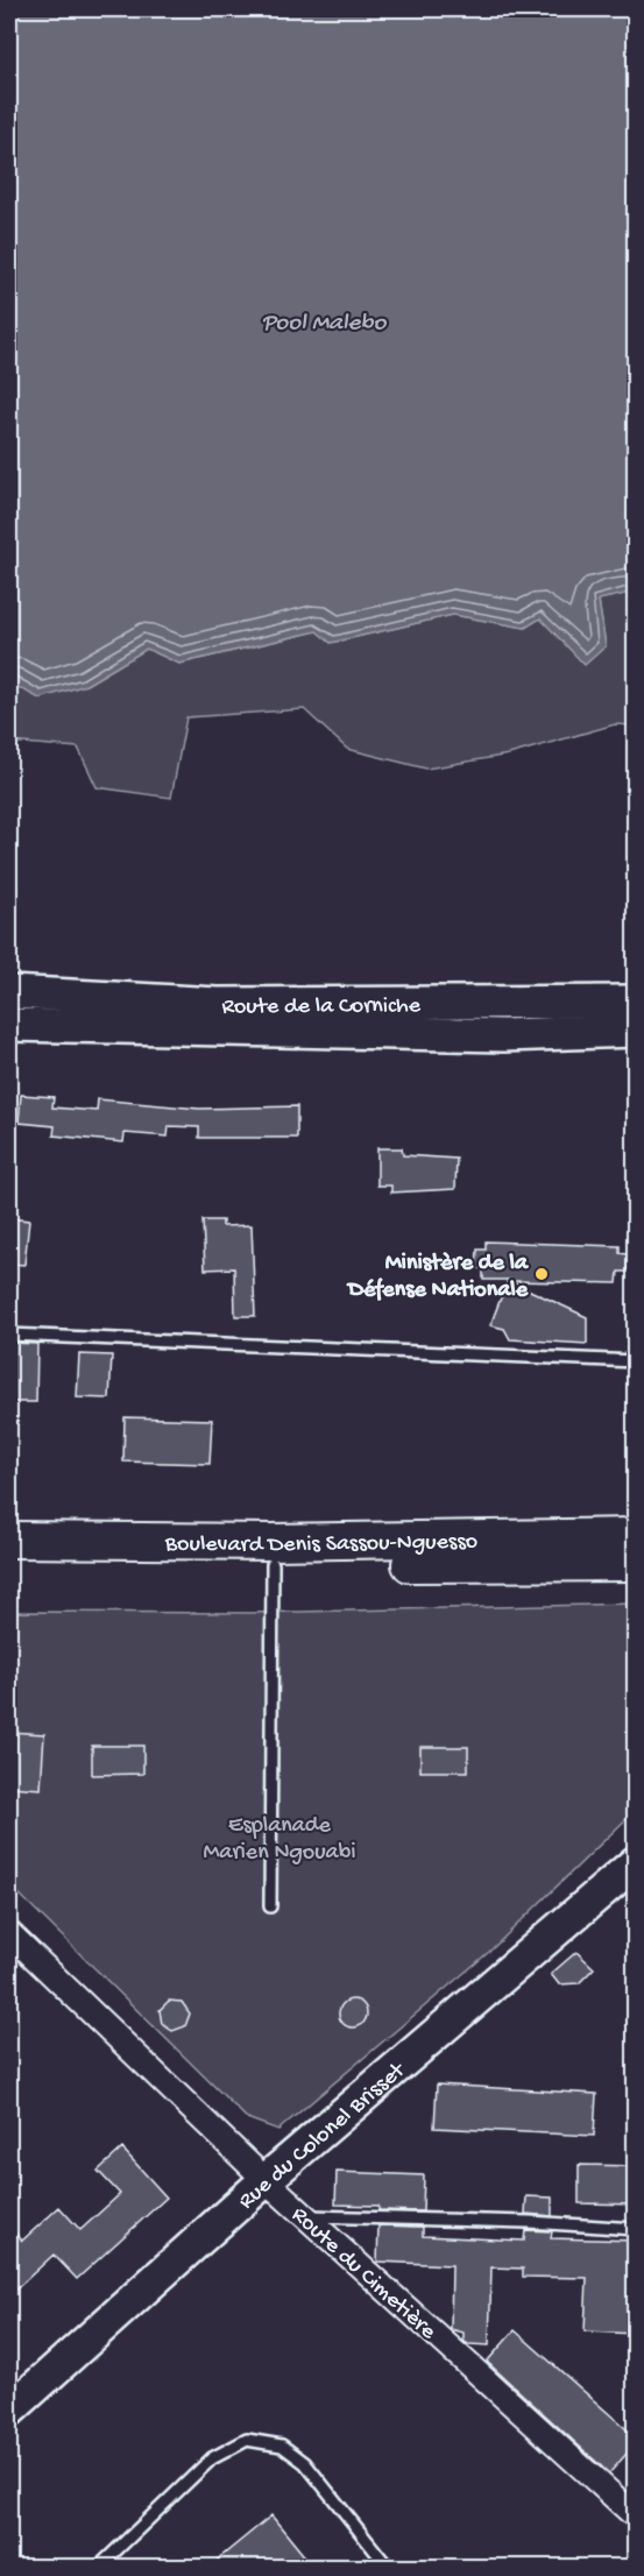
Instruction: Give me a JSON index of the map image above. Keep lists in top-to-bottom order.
{
  "streets": {
    "main road": ["Route de la Corniche", "Boulevard Denis Sassou-Nguesso", "Rue du Colonel Brisset"],
    "street": ["Route du Cimetière"]
  },
  "crossings": [
    ["Rue du Colonel Brisset", "Route du Cimetière"]
  ],
  "water": ["Pool Malebo"],
  "parks": ["Esplanade Marien Ngouabi"],
  "places": ["Ministère de la Défense Nationale"]
}
